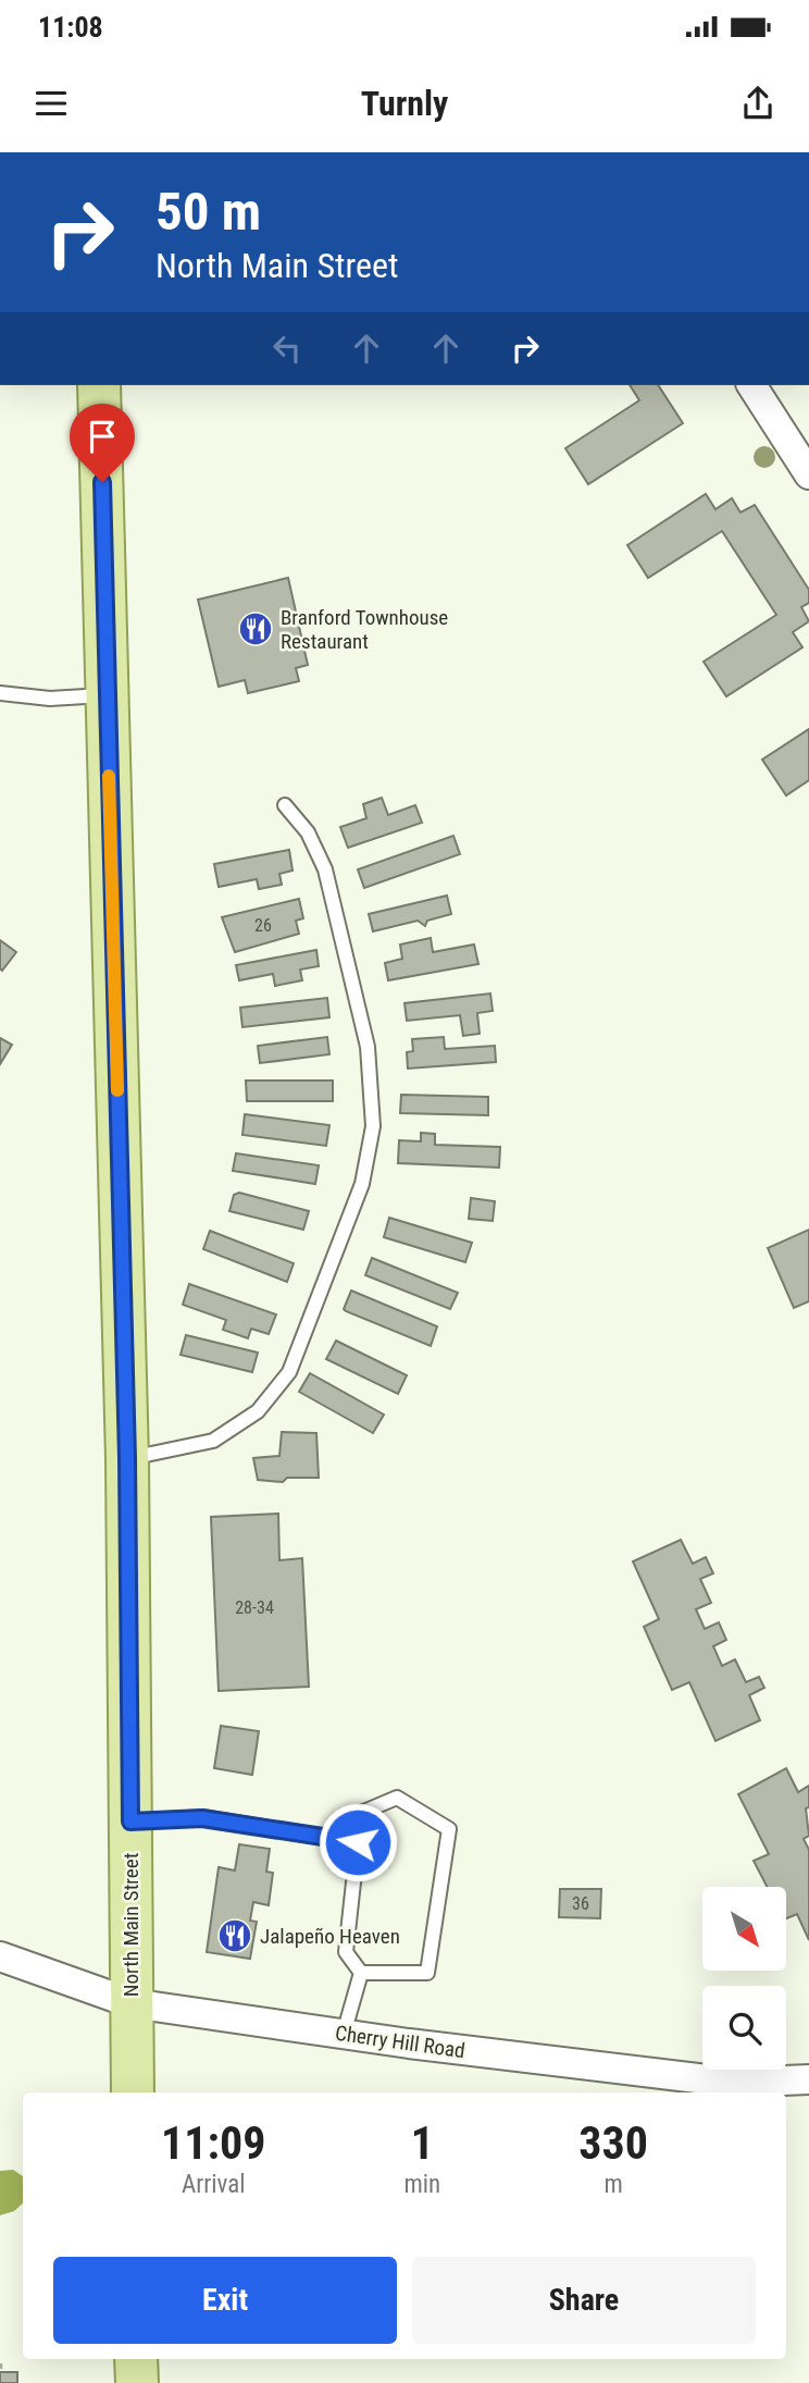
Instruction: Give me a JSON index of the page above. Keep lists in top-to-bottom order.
{
  "streets": {
    "main road": ["North Main Street"],
    "street": ["Cherry Hill Road"]
  },
  "crossings": [
    ["North Main Street", "Cherry Hill Road"]
  ],
  "places": {
    "restaurant": ["Branford Townhouse Restaurant", "Jalapeño Heaven"]
  },
  "house_numbers": ["26", "28-34", "36"],
  "north": "bottom right",
  "page": {
    "status": "11:08",
    "header": "Turnly",
    "turn": ["50 m", "North Main Street"],
    "eta": [
      "11:09",
      "Arrival",
      "1",
      "min",
      "330",
      "m"
    ],
    "buttons": ["Exit", "Share"]
  }
}
